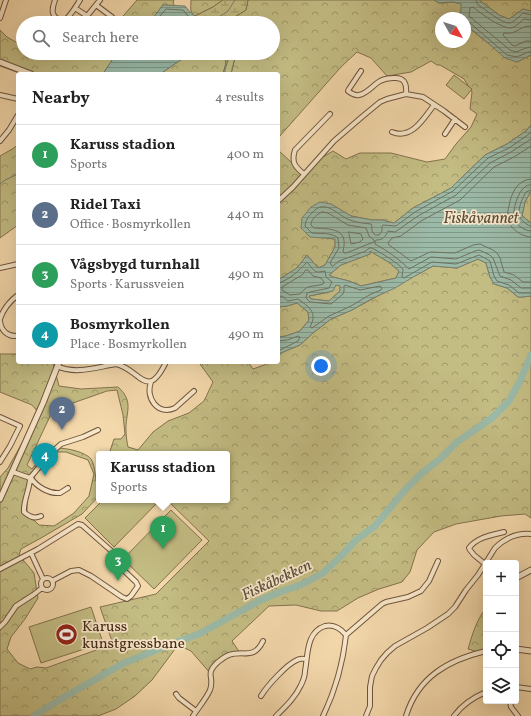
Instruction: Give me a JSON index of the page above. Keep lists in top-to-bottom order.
{
  "water": ["Fiskåvannet", "Fiskåbekken"],
  "places": {
    "sports": ["Karuss kunstgressbane"]
  },
  "north": "bottom right",
  "page": {
    "search": "Search here",
    "heading": ["Nearby", "4 results"],
    "list": [
      {
        "mark": "1",
        "name": "Karuss stadion",
        "note": "Sports",
        "value": "400 m"
      },
      {
        "mark": "2",
        "name": "Ridel Taxi",
        "note": "Office · Bosmyrkollen",
        "value": "440 m"
      },
      {
        "mark": "3",
        "name": "Vågsbygd turnhall",
        "note": "Sports · Karussveien",
        "value": "490 m"
      },
      {
        "mark": "4",
        "name": "Bosmyrkollen",
        "note": "Place · Bosmyrkollen",
        "value": "490 m"
      }
    ],
    "pins": [
      "2",
      "4",
      "1",
      "3"
    ],
    "popup": ["Karuss stadion", "Sports"],
    "map_buttons": ["+", "−"]
  }
}
